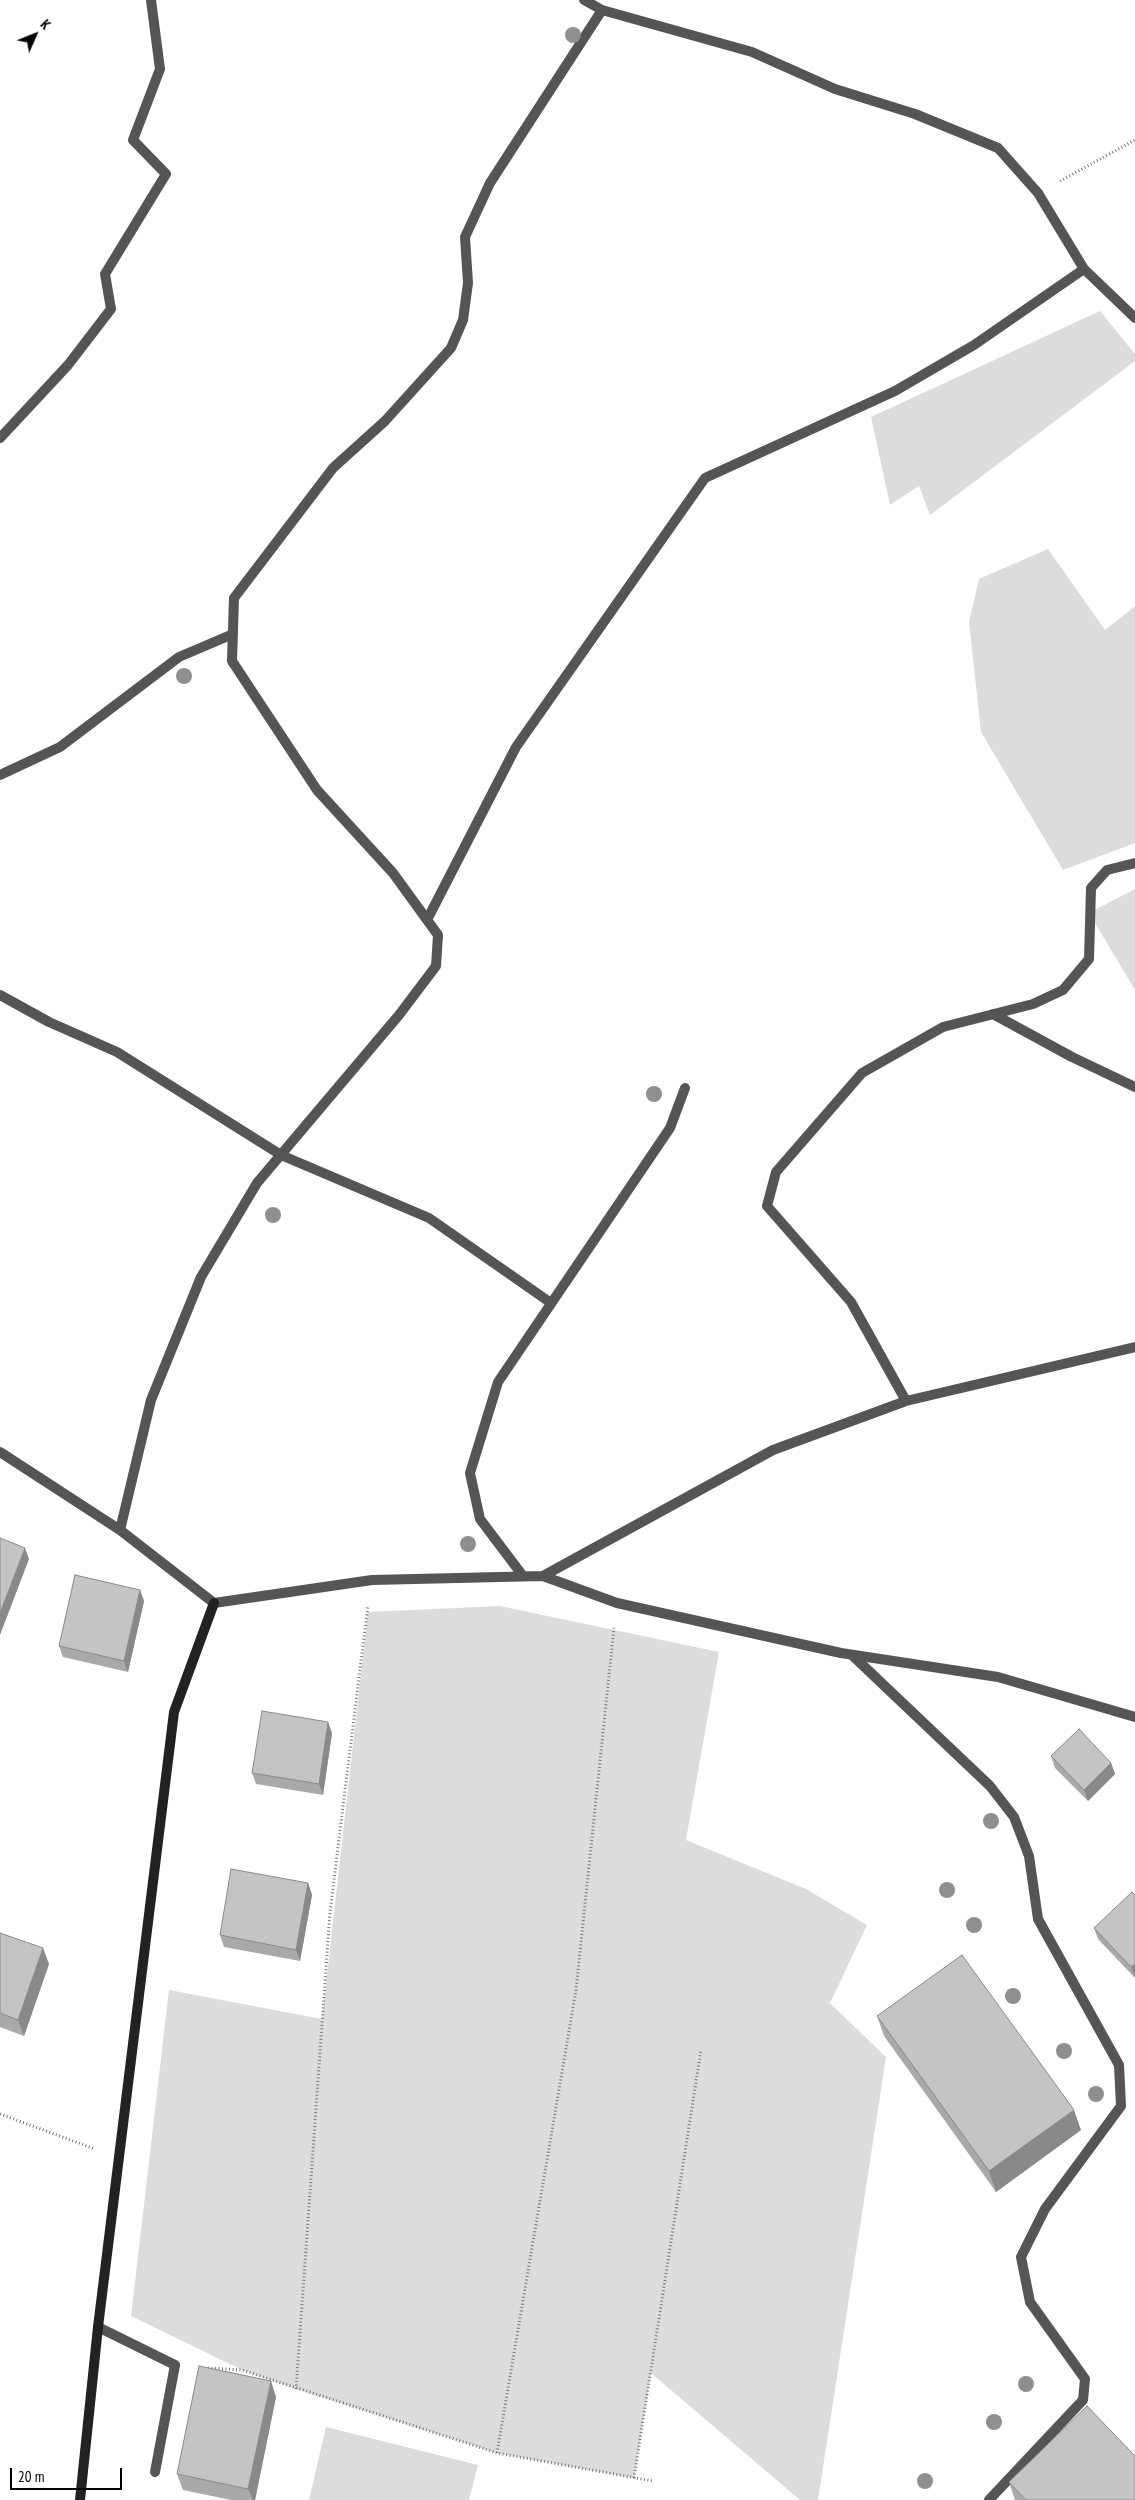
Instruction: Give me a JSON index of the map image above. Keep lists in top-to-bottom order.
{
  "scale_bar": "20 m",
  "north": "top right"
}
